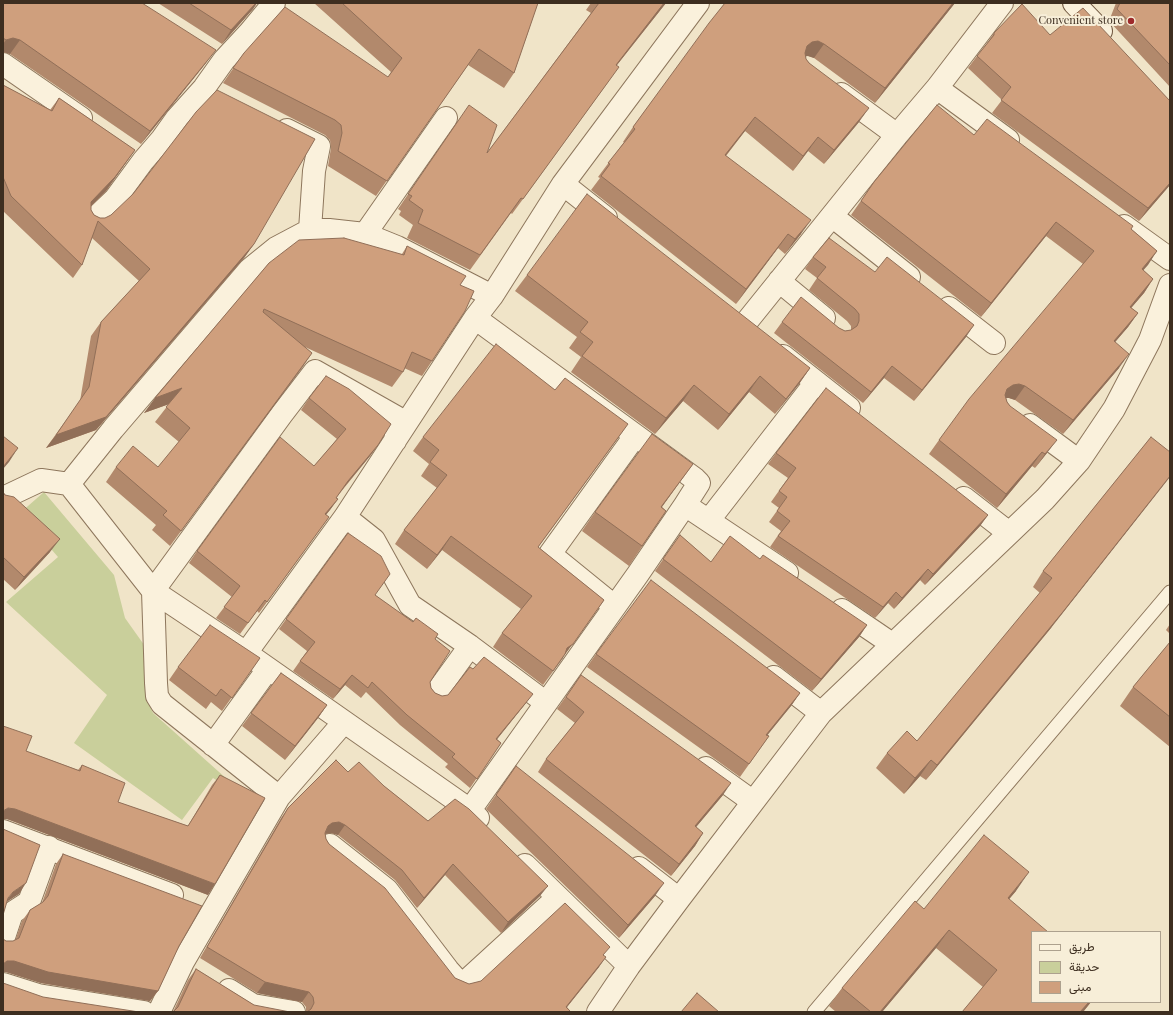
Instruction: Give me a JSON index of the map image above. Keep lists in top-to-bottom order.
{
  "places": ["Convenient store"],
  "legend": ["طريق", "حديقة", "مبنى"]
}
